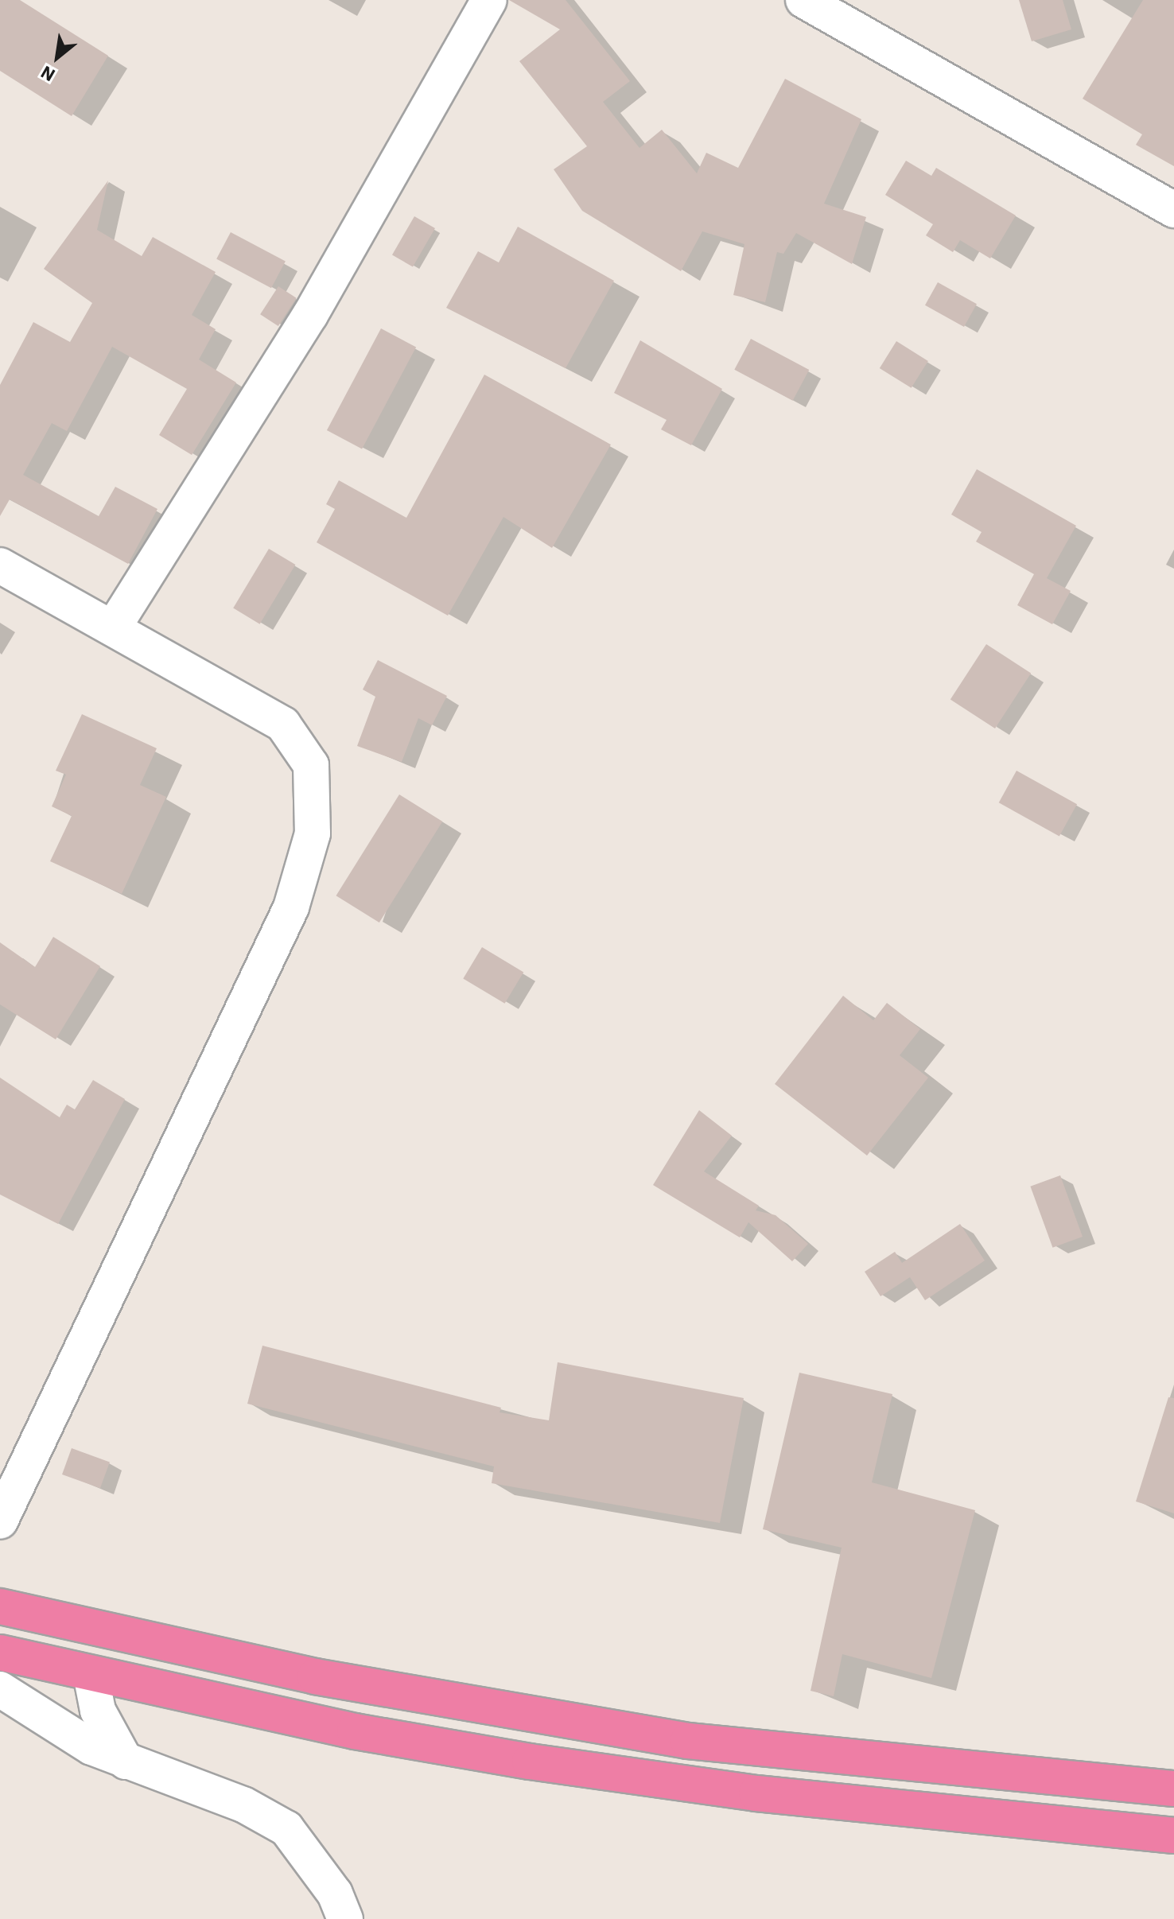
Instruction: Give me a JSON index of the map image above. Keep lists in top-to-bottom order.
{
  "north": "bottom left"
}
